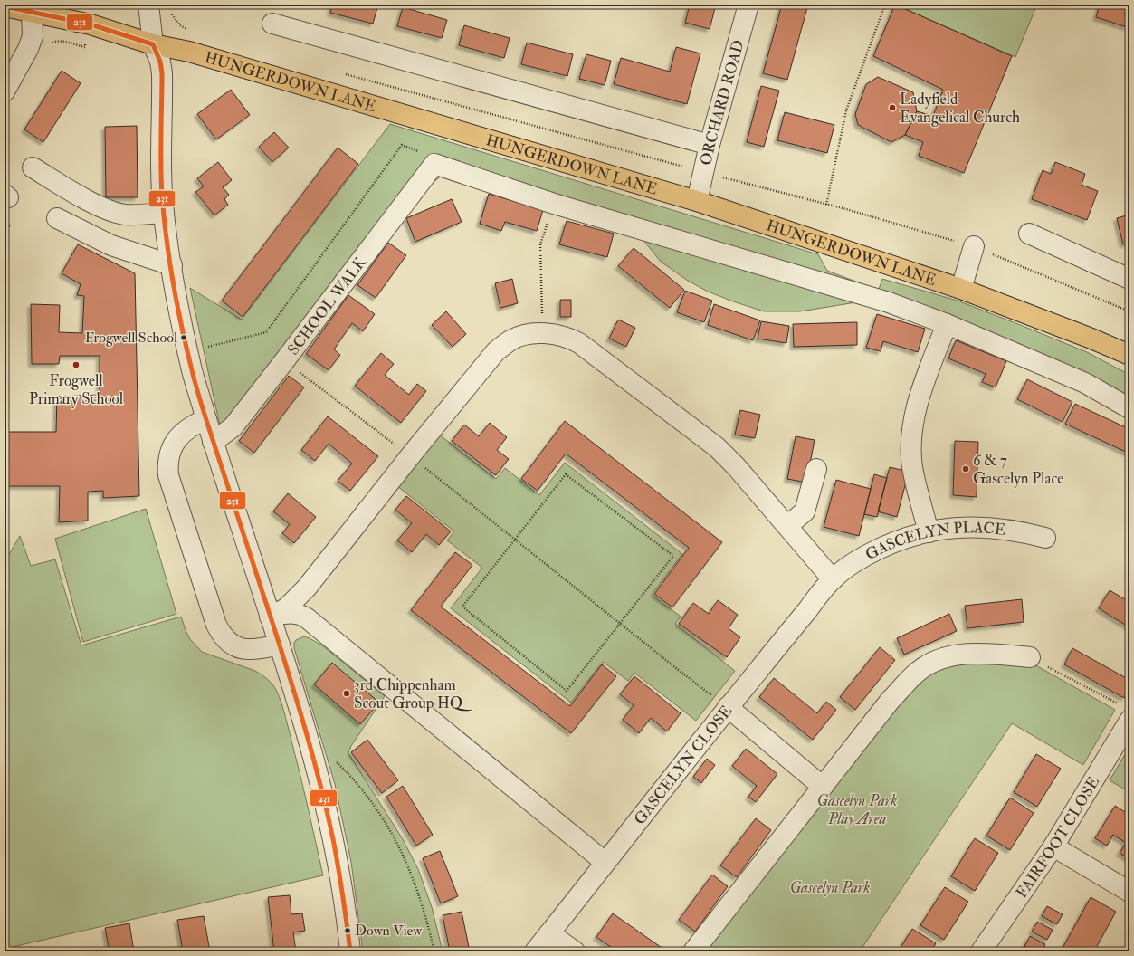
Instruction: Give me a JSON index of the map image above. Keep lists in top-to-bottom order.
{
  "streets": {
    "main road": ["HUNGERDOWN LANE"],
    "street": [
      "ORCHARD ROAD",
      "SCHOOL WALK",
      "GASCELYN PLACE",
      "GASCELYN CLOSE",
      "FAIRFOOT CLOSE"
    ]
  },
  "crossings": [
    ["HUNGERDOWN LANE", "ORCHARD ROAD"],
    ["GASCELYN PLACE", "GASCELYN CLOSE"]
  ],
  "parks": ["Gascelyn Park Play Area", "Gascelyn Park"],
  "places": [
    "Ladyfield Evangelical Church",
    "Frogwell School",
    "Frogwell Primary School",
    "6 & 7 Gascelyn Place",
    "3rd Chippenham Scout Group HQ",
    "Down View"
  ],
  "lines": ["transit line 231"]
}
